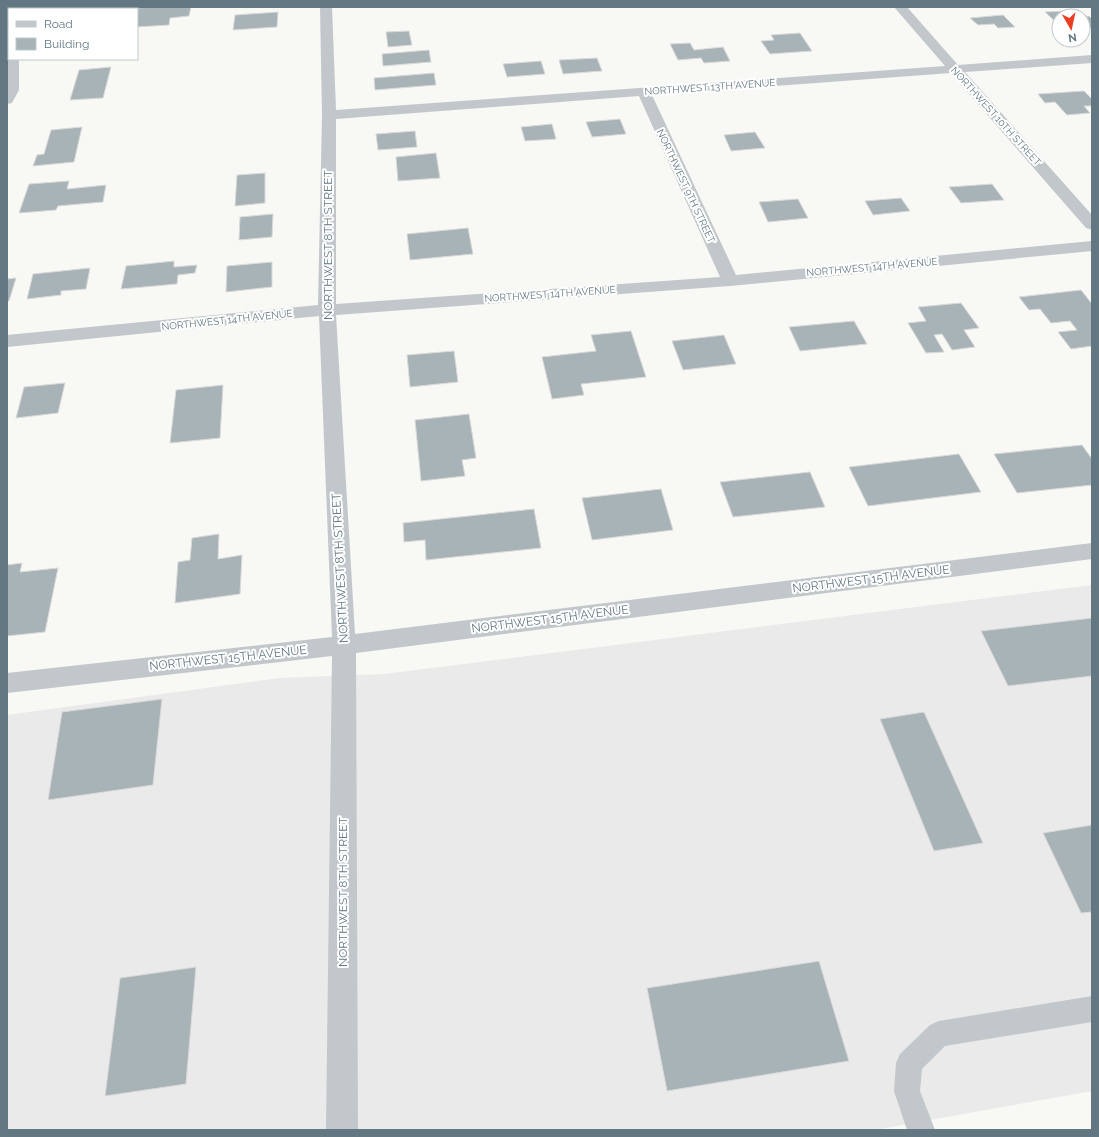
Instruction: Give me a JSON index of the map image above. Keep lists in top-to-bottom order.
{
  "streets": {
    "street": [
      "NORTHWEST 13TH AVENUE",
      "NORTHWEST 10TH STREET",
      "NORTHWEST 9TH STREET",
      "NORTHWEST 8TH STREET",
      "NORTHWEST 14TH AVENUE",
      "NORTHWEST 15TH AVENUE"
    ]
  },
  "crossings": [
    ["NORTHWEST 13TH AVENUE", "NORTHWEST 10TH STREET"],
    ["NORTHWEST 13TH AVENUE", "NORTHWEST 9TH STREET"],
    ["NORTHWEST 13TH AVENUE", "NORTHWEST 8TH STREET"],
    ["NORTHWEST 9TH STREET", "NORTHWEST 14TH AVENUE"],
    ["NORTHWEST 8TH STREET", "NORTHWEST 14TH AVENUE"],
    ["NORTHWEST 8TH STREET", "NORTHWEST 15TH AVENUE"]
  ],
  "legend": ["Road", "Building"],
  "north": "bottom"
}
